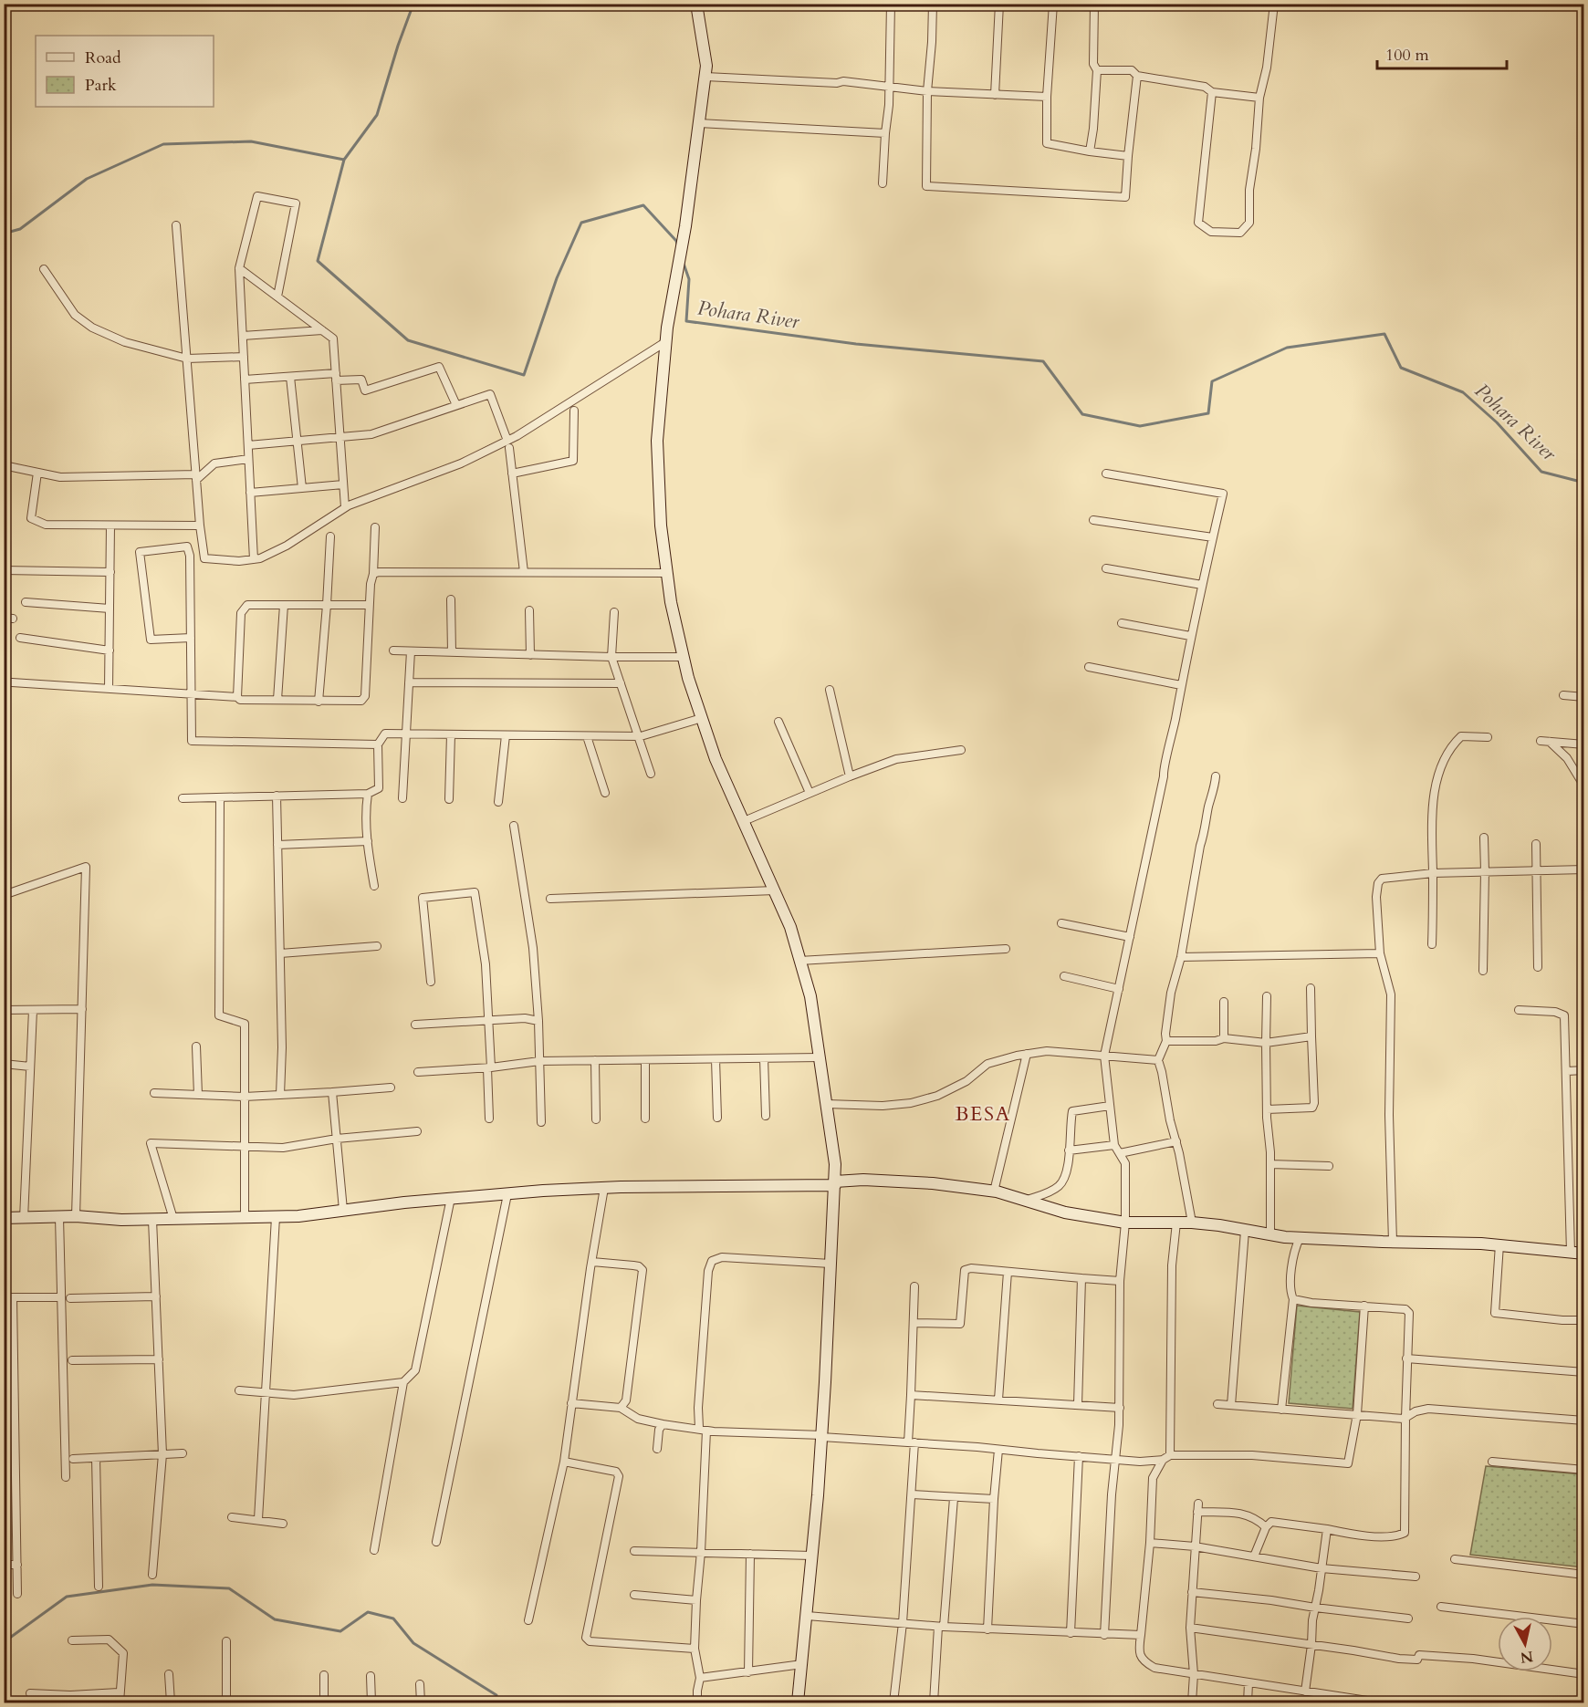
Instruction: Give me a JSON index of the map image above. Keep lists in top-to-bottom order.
{
  "districts": ["BESA"],
  "water": ["Pohara River"],
  "legend": ["Road", "Park"],
  "scale_bar": "100 m",
  "north": "bottom"
}
